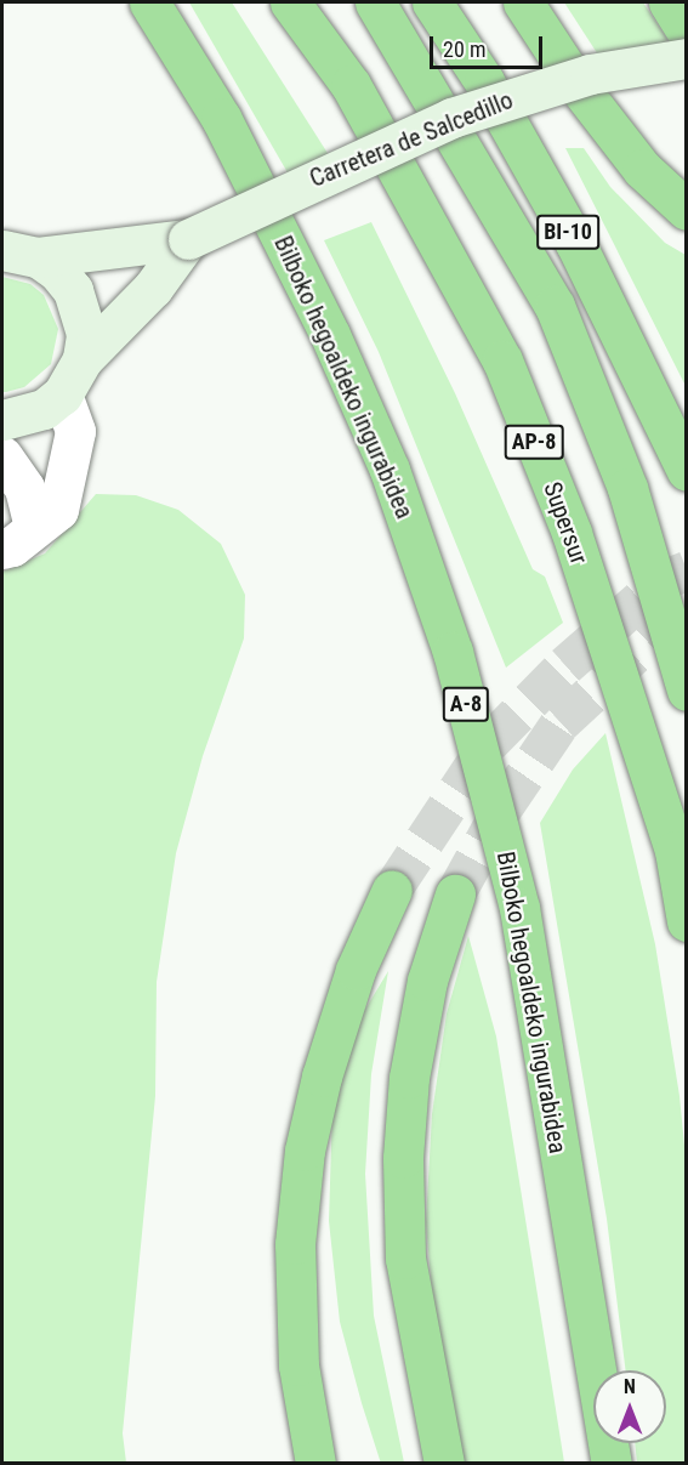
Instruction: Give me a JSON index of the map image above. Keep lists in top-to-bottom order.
{
  "streets": {
    "highway": [
      "BI-10",
      "Bilboko hegoaldeko ingurabidea",
      "AP-8",
      "Supersur",
      "A-8"
    ],
    "street": ["Carretera de Salcedillo"]
  },
  "scale_bar": "20 m",
  "north": "top"
}
